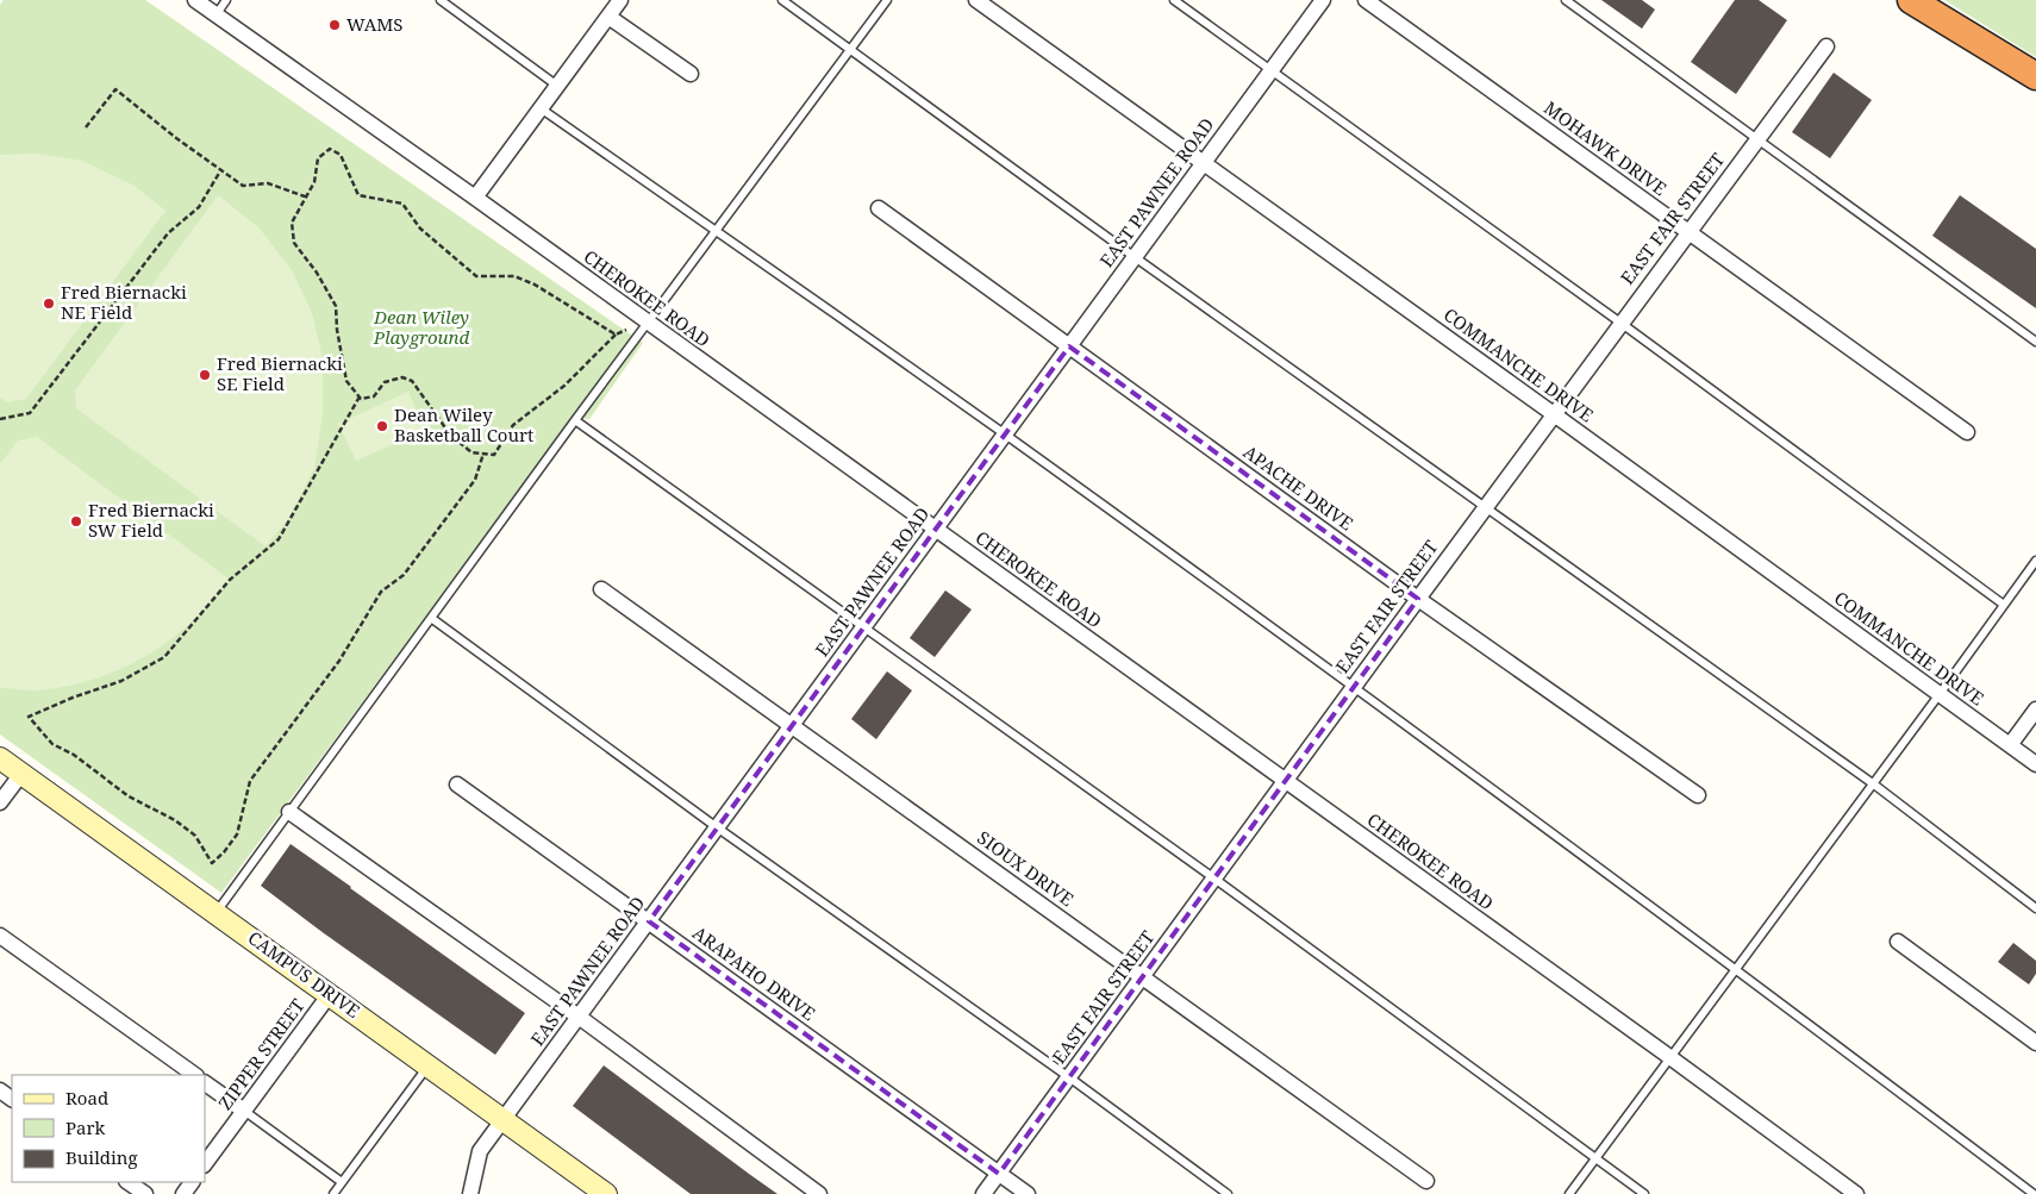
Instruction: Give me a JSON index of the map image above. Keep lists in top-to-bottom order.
{
  "streets": {
    "main road": ["CAMPUS DRIVE"],
    "street": [
      "MOHAWK DRIVE",
      "EAST PAWNEE ROAD",
      "EAST FAIR STREET",
      "CHEROKEE ROAD",
      "COMMANCHE DRIVE",
      "APACHE DRIVE",
      "SIOUX DRIVE",
      "ARAPAHO DRIVE",
      "ZIPPER STREET"
    ]
  },
  "crossings": [
    ["MOHAWK DRIVE", "EAST FAIR STREET"],
    ["EAST PAWNEE ROAD", "CHEROKEE ROAD"],
    ["EAST PAWNEE ROAD", "COMMANCHE DRIVE"],
    ["EAST PAWNEE ROAD", "APACHE DRIVE"],
    ["EAST PAWNEE ROAD", "SIOUX DRIVE"],
    ["EAST PAWNEE ROAD", "ARAPAHO DRIVE"],
    ["EAST PAWNEE ROAD", "CAMPUS DRIVE"],
    ["EAST FAIR STREET", "CHEROKEE ROAD"],
    ["EAST FAIR STREET", "COMMANCHE DRIVE"],
    ["EAST FAIR STREET", "APACHE DRIVE"],
    ["EAST FAIR STREET", "SIOUX DRIVE"],
    ["EAST FAIR STREET", "ARAPAHO DRIVE"],
    ["CAMPUS DRIVE", "ZIPPER STREET"]
  ],
  "parks": ["Dean Wiley Playground"],
  "places": [
    "WAMS",
    "Fred Biernacki NE Field",
    "Fred Biernacki SE Field",
    "Dean Wiley Basketball Court",
    "Fred Biernacki SW Field"
  ],
  "legend": ["Road", "Park", "Building"]
}
